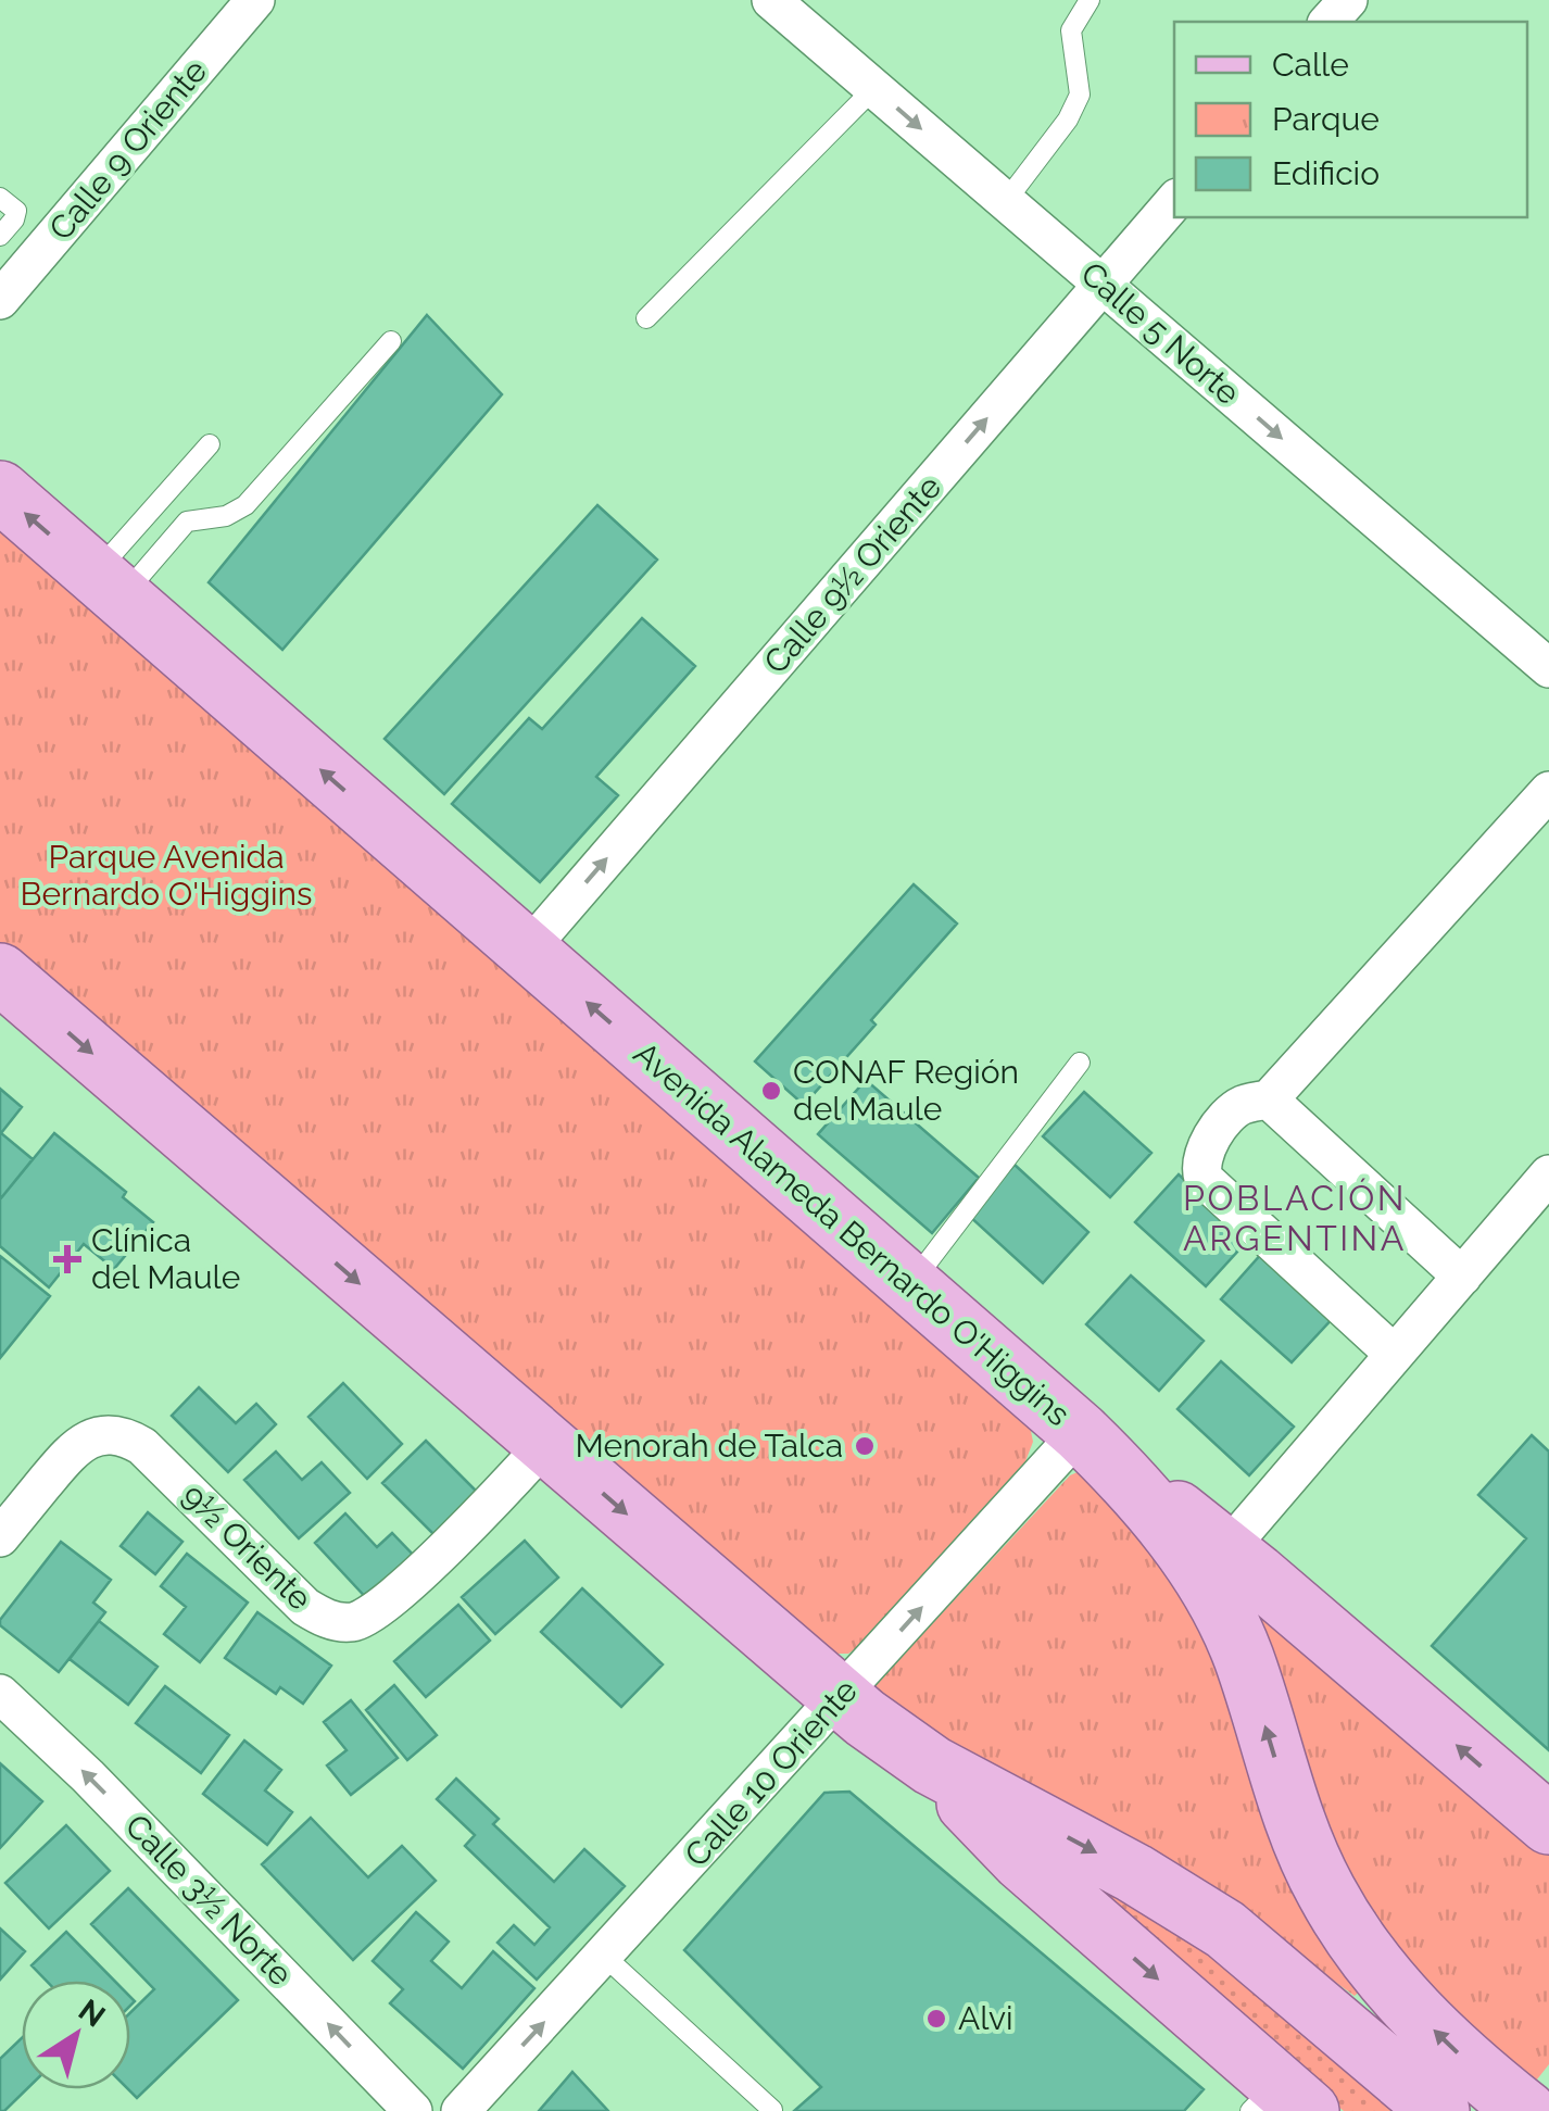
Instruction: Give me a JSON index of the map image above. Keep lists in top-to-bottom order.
{
  "streets": {
    "main road": ["Avenida Alameda Bernardo O'Higgins"],
    "street": [
      "Calle 9 Oriente",
      "Calle 5 Norte",
      "Calle 9½ Oriente",
      "9½ Oriente",
      "Calle 10 Oriente",
      "Calle 3½ Norte"
    ]
  },
  "crossings": [
    ["Calle 5 Norte", "Calle 9½ Oriente"],
    ["Calle 9½ Oriente", "Avenida Alameda Bernardo O'Higgins"],
    ["Avenida Alameda Bernardo O'Higgins", "Calle 10 Oriente"]
  ],
  "one_way": [
    "Calle 5 Norte",
    "Calle 9½ Oriente",
    "Calle 10 Oriente",
    "Calle 3½ Norte"
  ],
  "districts": ["POBLACIÓN ARGENTINA"],
  "parks": ["Parque Avenida Bernardo O'Higgins"],
  "places": {
    "other": ["CONAF Región del Maule", "Menorah de Talca", "Alvi"],
    "health": ["Clínica del Maule"]
  },
  "legend": ["Calle", "Parque", "Edificio"],
  "north": "top right"
}
